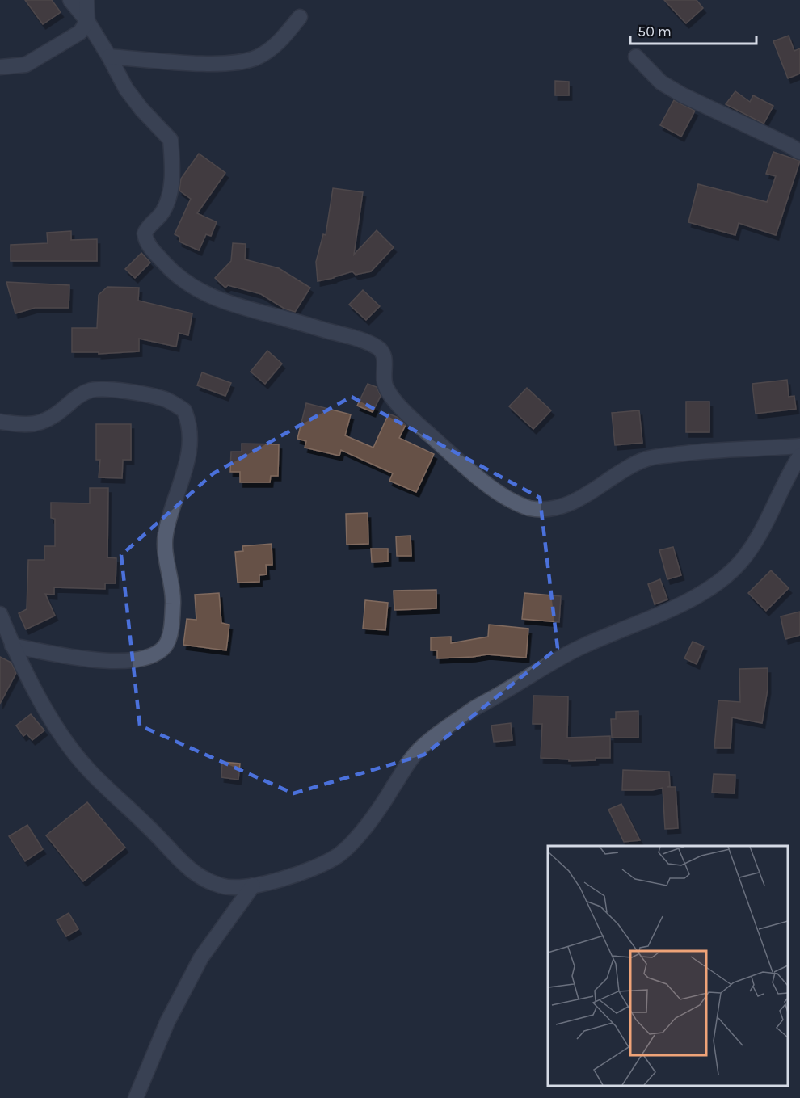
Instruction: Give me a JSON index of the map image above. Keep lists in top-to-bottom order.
{
  "scale_bar": "50 m"
}
